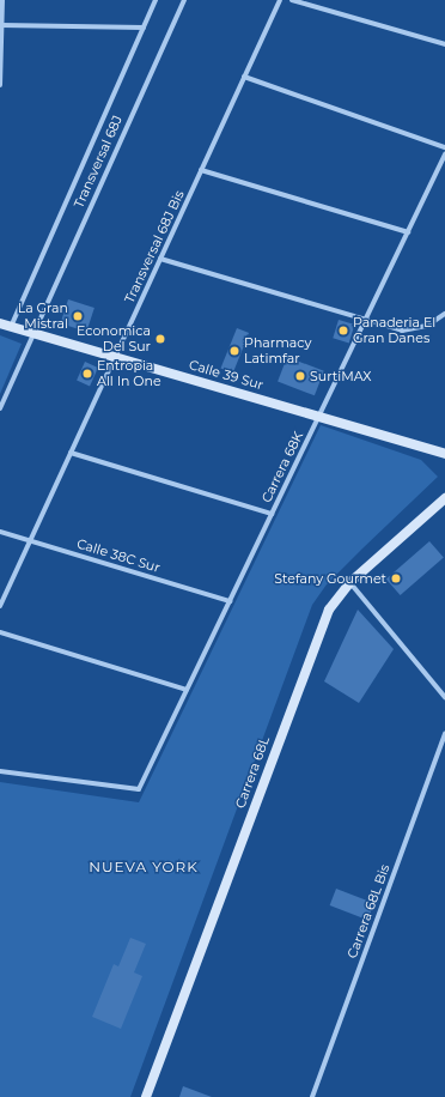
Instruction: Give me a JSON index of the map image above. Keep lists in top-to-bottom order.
{
  "streets": {
    "street": [
      "Transversal 68J",
      "Transversal 68J Bis",
      "Calle 39 Sur",
      "Carrera 68K",
      "Calle 38C Sur",
      "Carrera 68L",
      "Carrera 68L Bis"
    ]
  },
  "crossings": [
    ["Transversal 68J", "Calle 39 Sur"],
    ["Transversal 68J Bis", "Calle 39 Sur"],
    ["Transversal 68J Bis", "Calle 38C Sur"],
    ["Calle 39 Sur", "Carrera 68K"],
    ["Carrera 68K", "Calle 38C Sur"]
  ],
  "districts": ["NUEVA YORK"],
  "places": [
    "La Gran Mistral",
    "Panaderia El Gran Danes",
    "Economica Del Sur",
    "Pharmacy Latimfar",
    "Entropia All In One",
    "SurtiMAX",
    "Stefany Gourmet"
  ]
}
